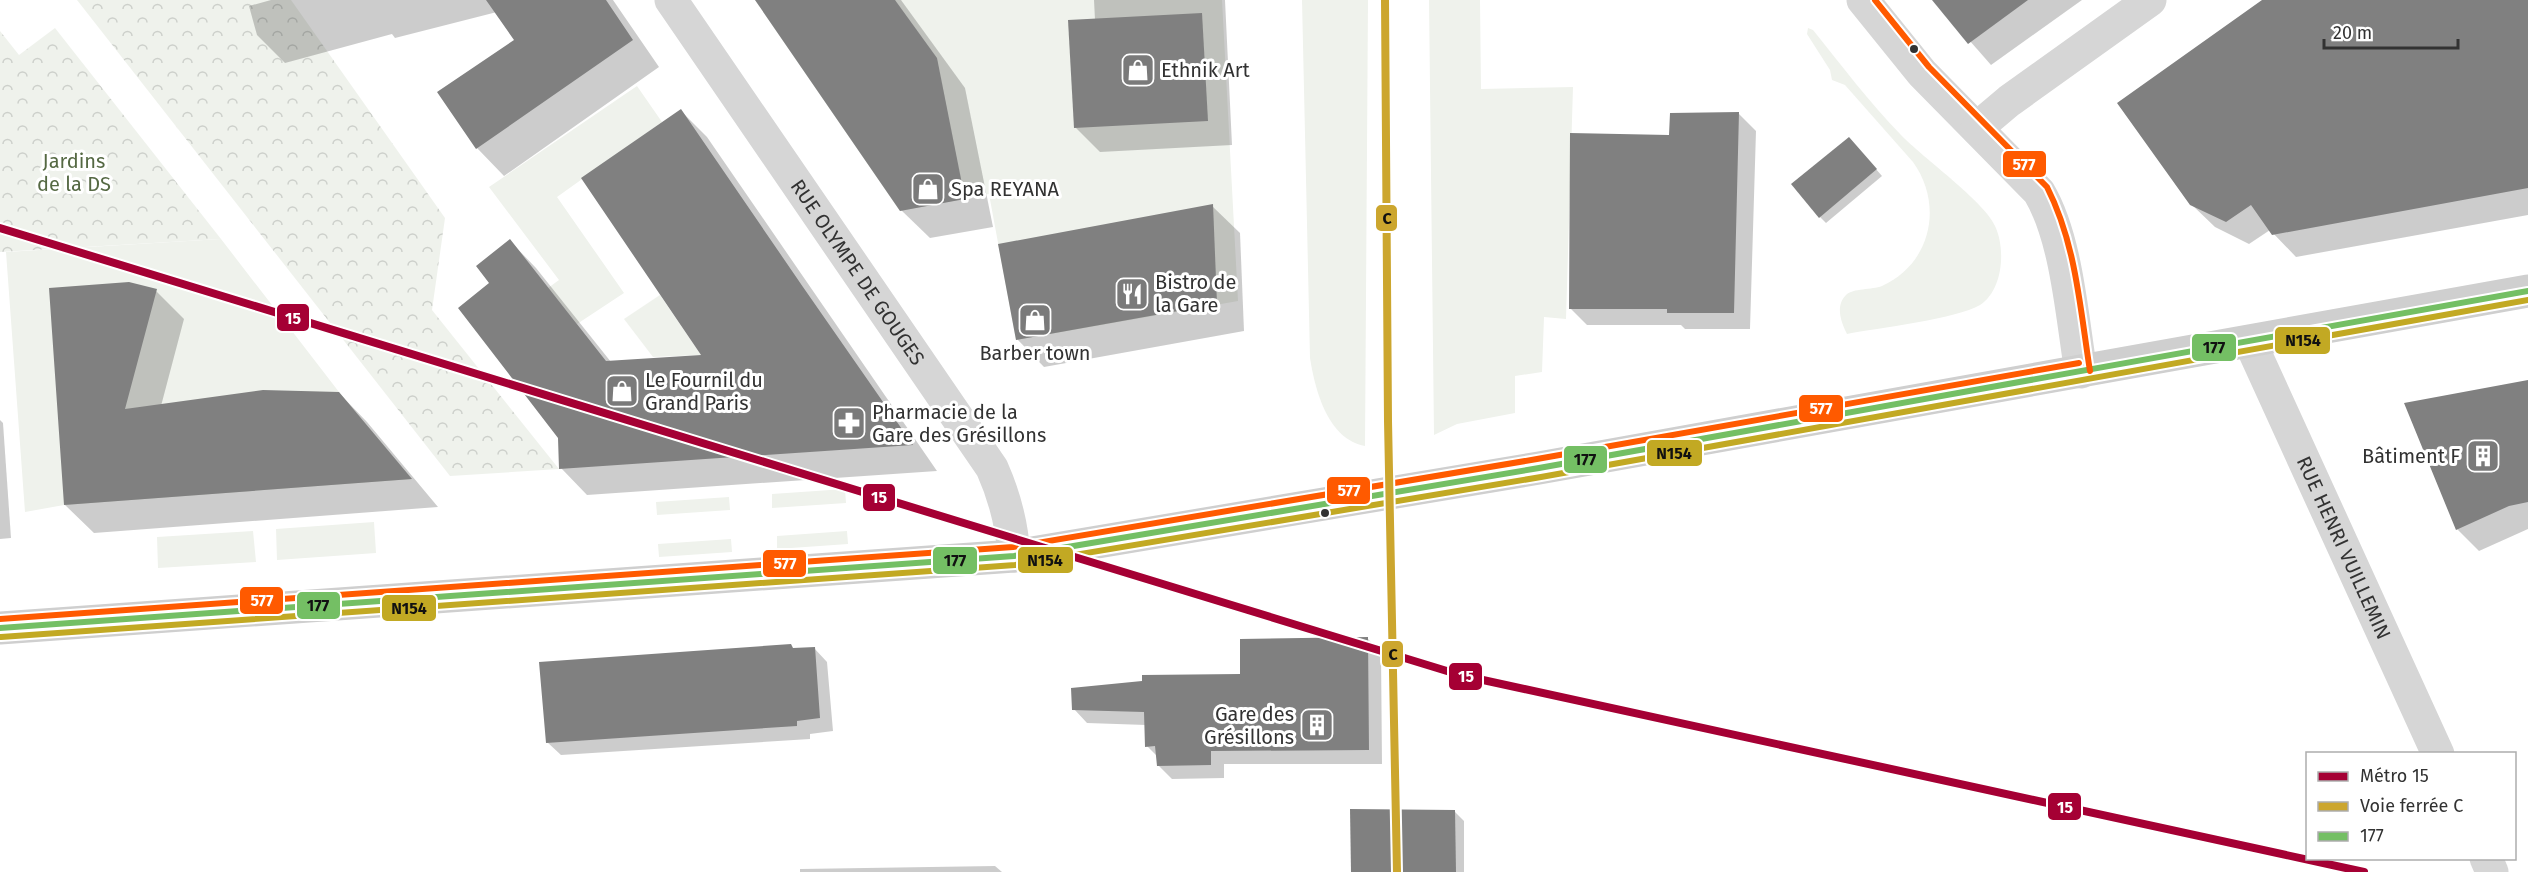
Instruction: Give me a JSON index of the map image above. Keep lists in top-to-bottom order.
{
  "streets": {
    "street": ["RUE OLYMPE DE GOUGES", "RUE HENRI VUILLEMIN"]
  },
  "parks": ["Jardins de la DS"],
  "places": {
    "shop": [
      "Ethnik Art",
      "Spa REYANA",
      "Barber town",
      "Le Fournil du Grand Paris"
    ],
    "restaurant": ["Bistro de la Gare"],
    "pharmacy": ["Pharmacie de la Gare des Grésillons"],
    "building": ["Bâtiment F", "Gare des Grésillons"]
  },
  "lines": [
    "rail line C",
    "transit line 577",
    "metro line 15",
    "transit line 177",
    "transit line N154"
  ],
  "legend": ["Métro 15", "Voie ferrée C", "177"],
  "scale_bar": "20 m"
}
